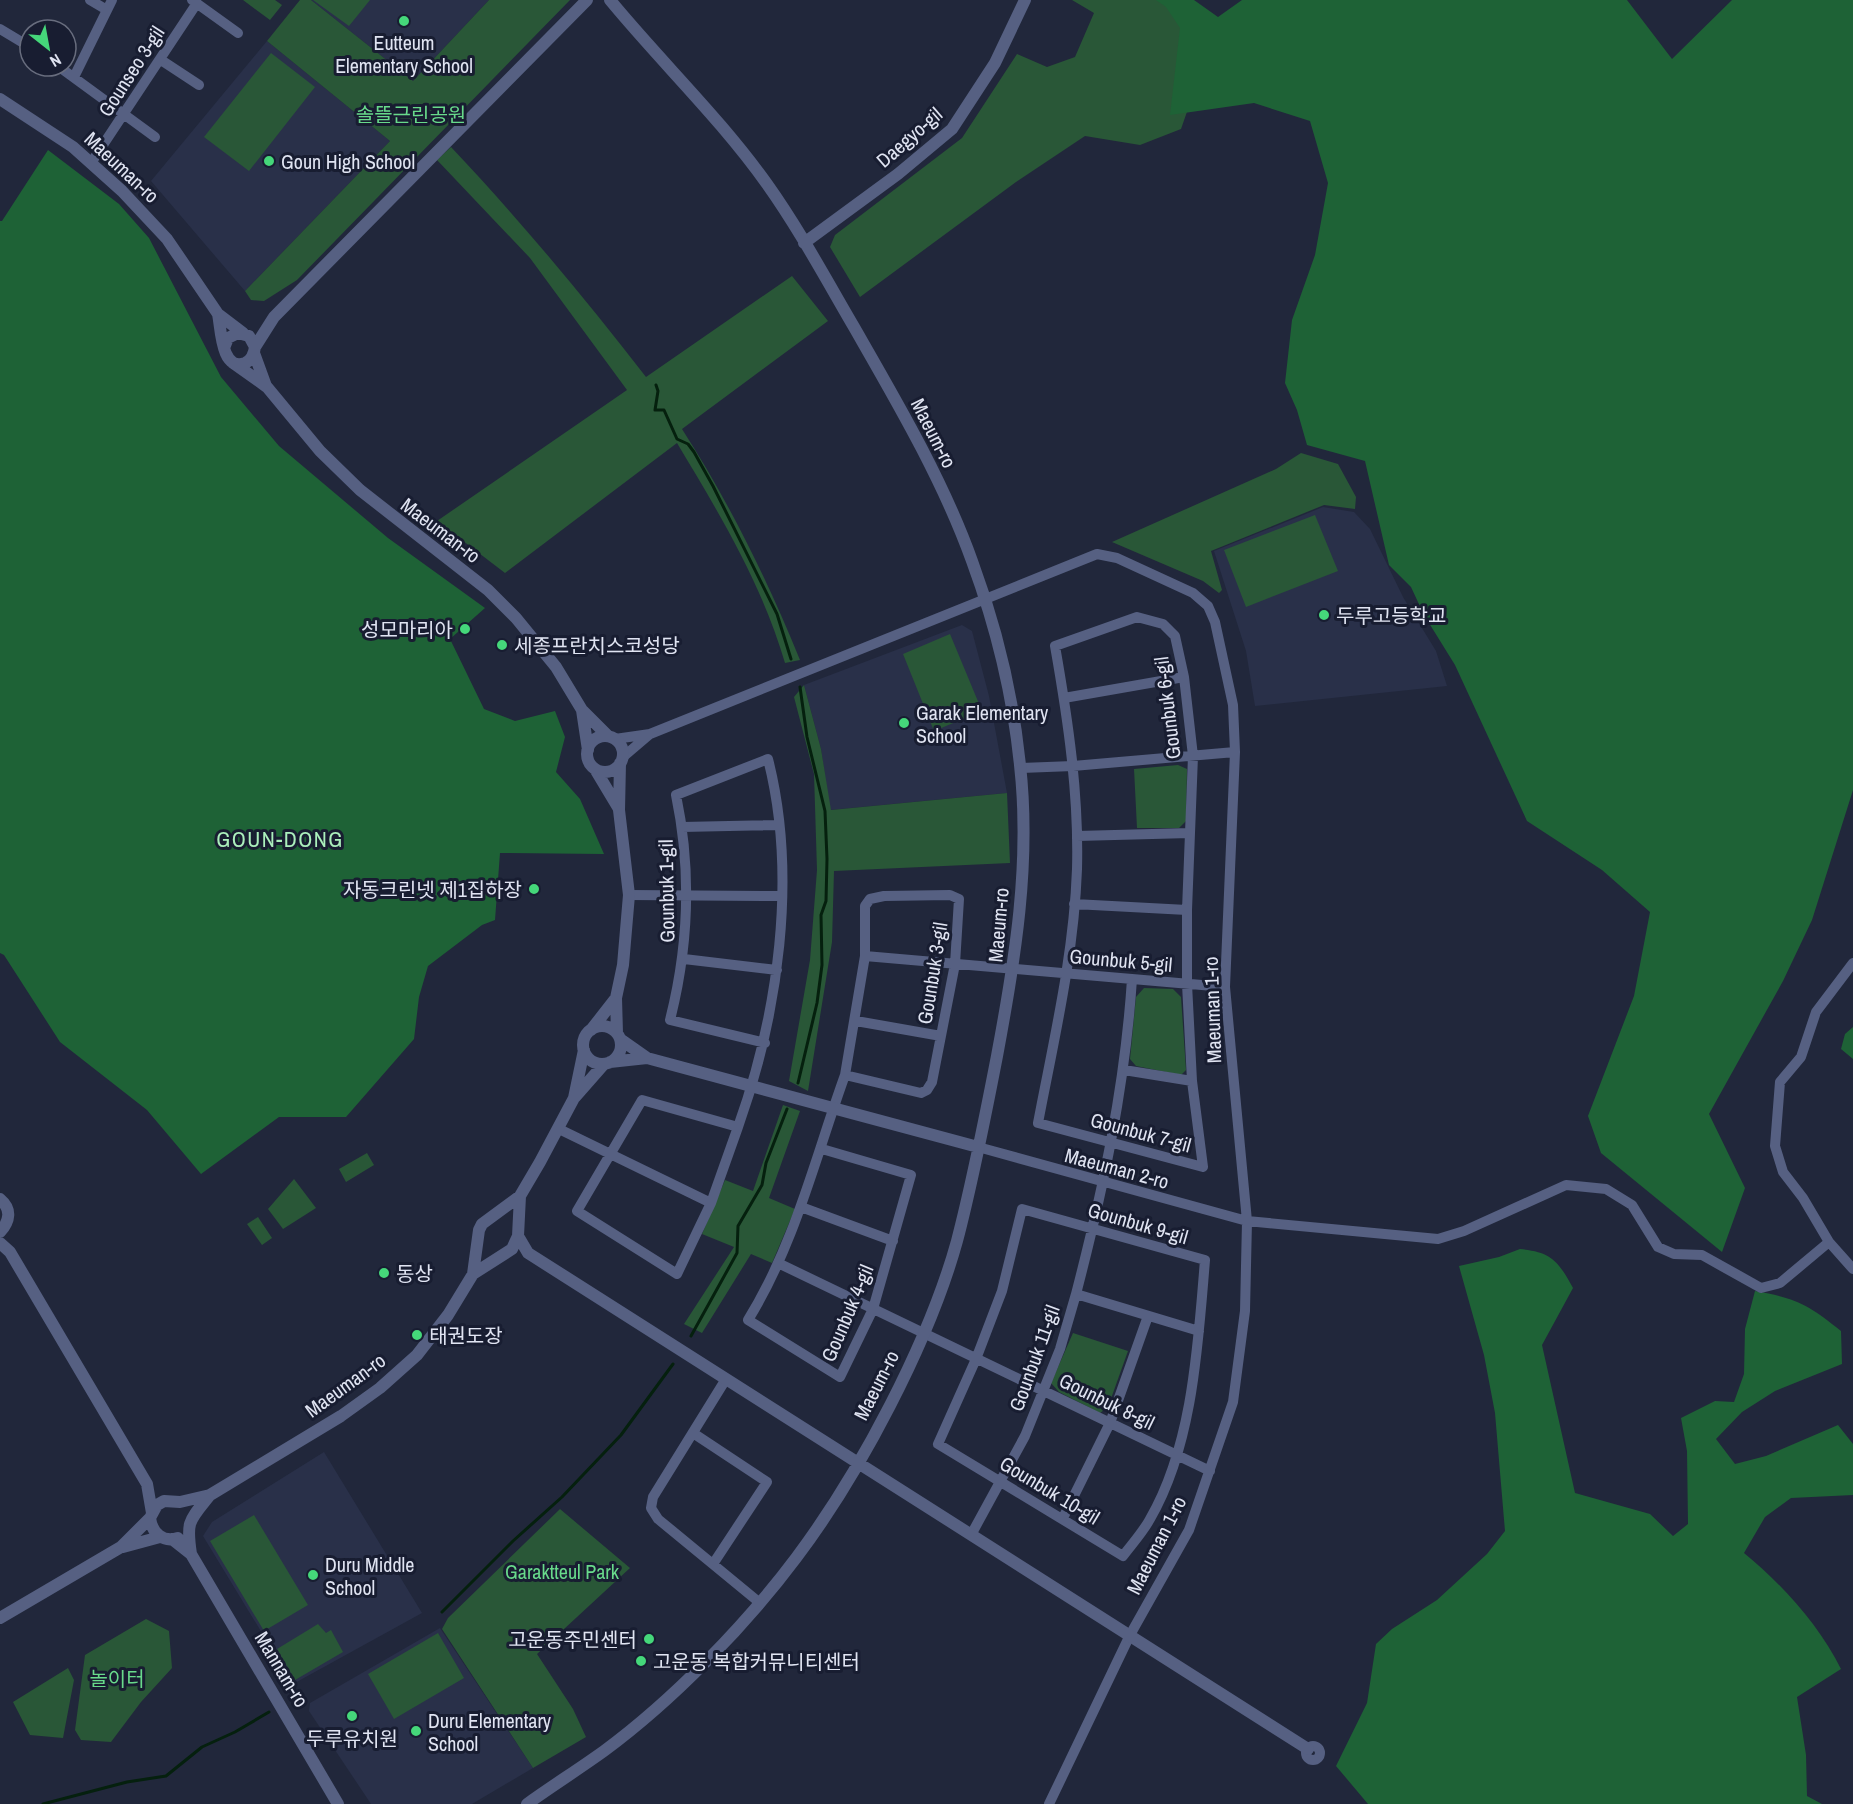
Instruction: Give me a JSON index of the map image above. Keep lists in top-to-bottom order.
{
  "streets": {
    "street": [
      "Gounseo 3-gil",
      "Daegyo-gil",
      "Maeuman-ro",
      "Maeum-ro",
      "Gounbuk 6-gil",
      "Gounbuk 1-gil",
      "Gounbuk 5-gil",
      "Gounbuk 3-gil",
      "Maeuman 1-ro",
      "Gounbuk 7-gil",
      "Maeuman 2-ro",
      "Gounbuk 9-gil",
      "Gounbuk 4-gil",
      "Gounbuk 11-gil",
      "Gounbuk 8-gil",
      "Gounbuk 10-gil",
      "Mannam-ro"
    ]
  },
  "crossings": [
    ["Gounseo 3-gil", "Maeuman-ro"],
    ["Daegyo-gil", "Maeum-ro"],
    ["Maeum-ro", "Gounbuk 5-gil"],
    ["Maeum-ro", "Maeuman 1-ro"],
    ["Maeum-ro", "Maeuman 2-ro"],
    ["Maeum-ro", "Gounbuk 8-gil"],
    ["Gounbuk 6-gil", "Gounbuk 5-gil"],
    ["Gounbuk 6-gil", "Gounbuk 7-gil"],
    ["Gounbuk 5-gil", "Gounbuk 3-gil"],
    ["Gounbuk 5-gil", "Maeuman 1-ro"],
    ["Gounbuk 5-gil", "Gounbuk 7-gil"],
    ["Gounbuk 3-gil", "Gounbuk 4-gil"],
    ["Maeuman 1-ro", "Maeuman 2-ro"],
    ["Maeuman 1-ro", "Gounbuk 8-gil"],
    ["Gounbuk 9-gil", "Gounbuk 11-gil"],
    ["Gounbuk 9-gil", "Gounbuk 8-gil"],
    ["Gounbuk 9-gil", "Gounbuk 10-gil"],
    ["Gounbuk 4-gil", "Gounbuk 8-gil"],
    ["Gounbuk 11-gil", "Gounbuk 8-gil"],
    ["Gounbuk 11-gil", "Gounbuk 10-gil"],
    ["Gounbuk 8-gil", "Gounbuk 10-gil"]
  ],
  "districts": ["GOUN-DONG"],
  "parks": ["솔뜰근린공원", "Garaktteul Park", "놀이터"],
  "places": [
    "Eutteum Elementary School",
    "Goun High School",
    "두루고등학교",
    "성모마리아",
    "세종프란치스코성당",
    "Garak Elementary School",
    "자동크린넷 제1집하장",
    "동상",
    "태권도장",
    "Duru Middle School",
    "고운동주민센터",
    "고운동 복합커뮤니티센터",
    "두루유치원",
    "Duru Elementary School"
  ],
  "north": "bottom right"
}
